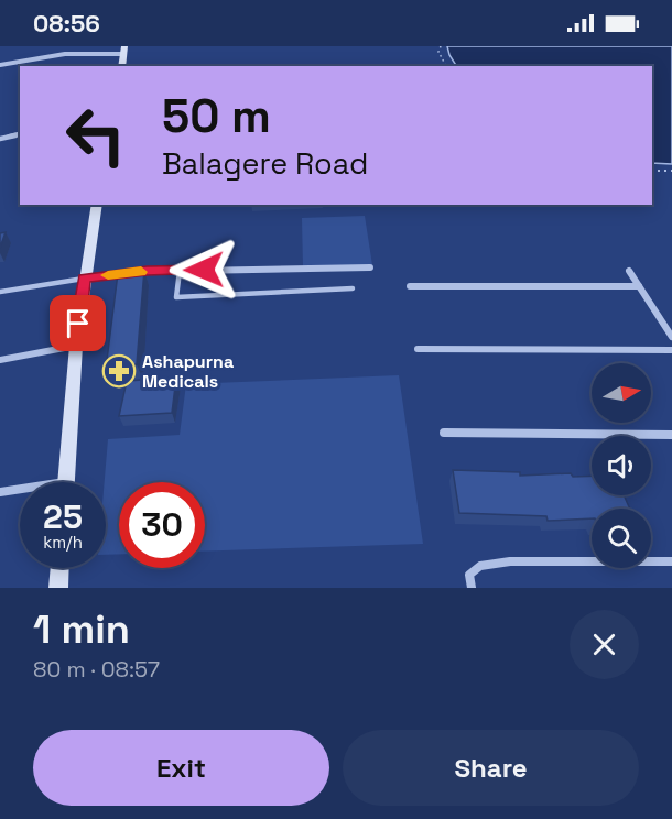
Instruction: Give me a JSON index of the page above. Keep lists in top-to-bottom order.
{
  "places": {
    "pharmacy": ["Ashapurna Medicals"]
  },
  "north": "right",
  "page": {
    "status": "08:56",
    "turn": ["50 m", "Balagere Road"],
    "speed": "25 km/h",
    "limit": "30",
    "heading": ["1 min", "80 m · 08:57"],
    "buttons": ["Exit", "Share"]
  }
}
